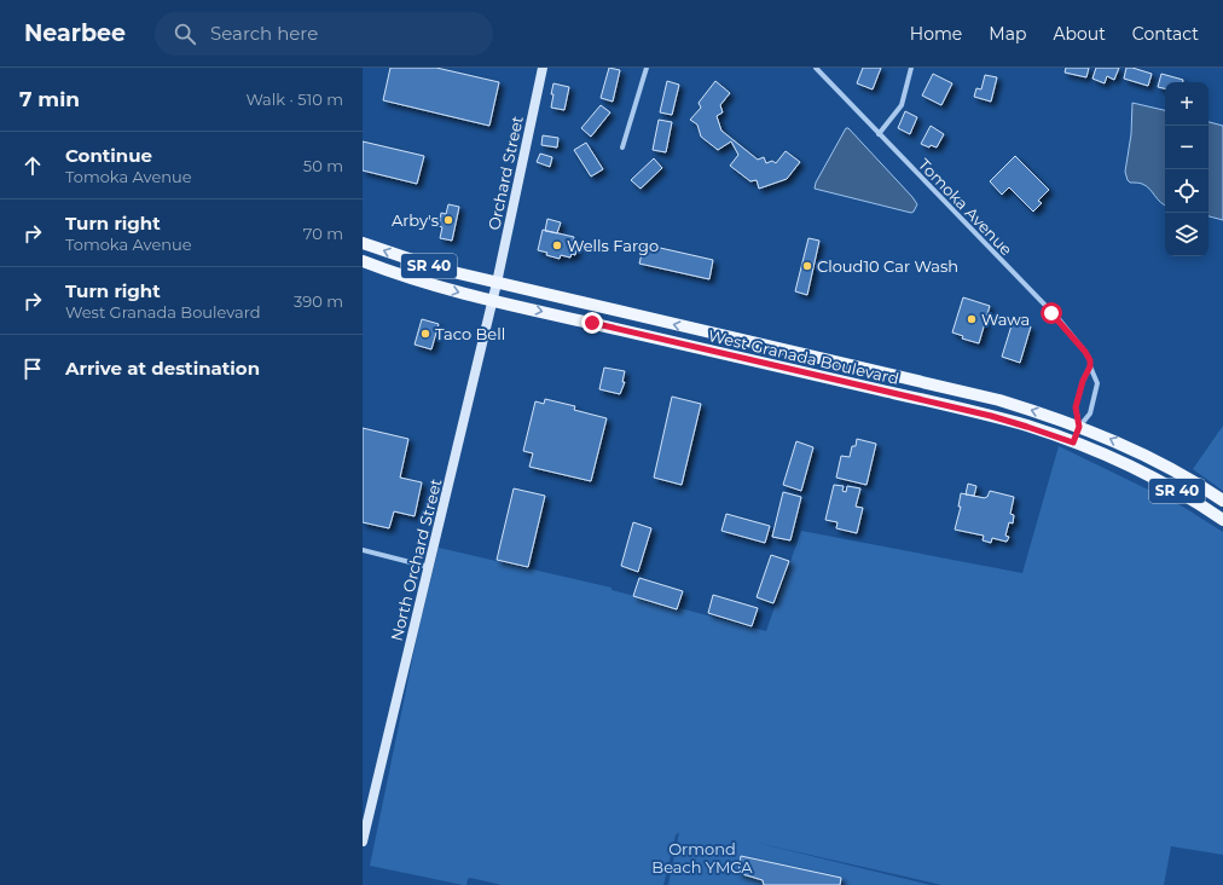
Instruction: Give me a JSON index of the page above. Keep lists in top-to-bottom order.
{
  "streets": {
    "main road": ["SR 40", "West Granada Boulevard"],
    "street": ["Orchard Street", "Tomoka Avenue", "North Orchard Street"]
  },
  "crossings": [
    ["Orchard Street", "West Granada Boulevard"],
    ["Orchard Street", "North Orchard Street"],
    ["Tomoka Avenue", "West Granada Boulevard"],
    ["West Granada Boulevard", "North Orchard Street"]
  ],
  "parks": ["Ormond Beach YMCA"],
  "places": [
    "Arby's",
    "Wells Fargo",
    "Cloud10 Car Wash",
    "Wawa",
    "Taco Bell"
  ],
  "page": {
    "header": "Nearbee",
    "search": "Search here",
    "nav": [
      "Home",
      "Map",
      "About",
      "Contact"
    ],
    "heading": ["7 min", "Walk · 510 m"],
    "map_buttons": ["+", "−"],
    "list": [
      ["Continue", "Tomoka Avenue", "50 m"],
      ["Turn right", "Tomoka Avenue", "70 m"],
      ["Turn right", "West Granada Boulevard", "390 m"],
      "Arrive at destination"
    ]
  }
}
